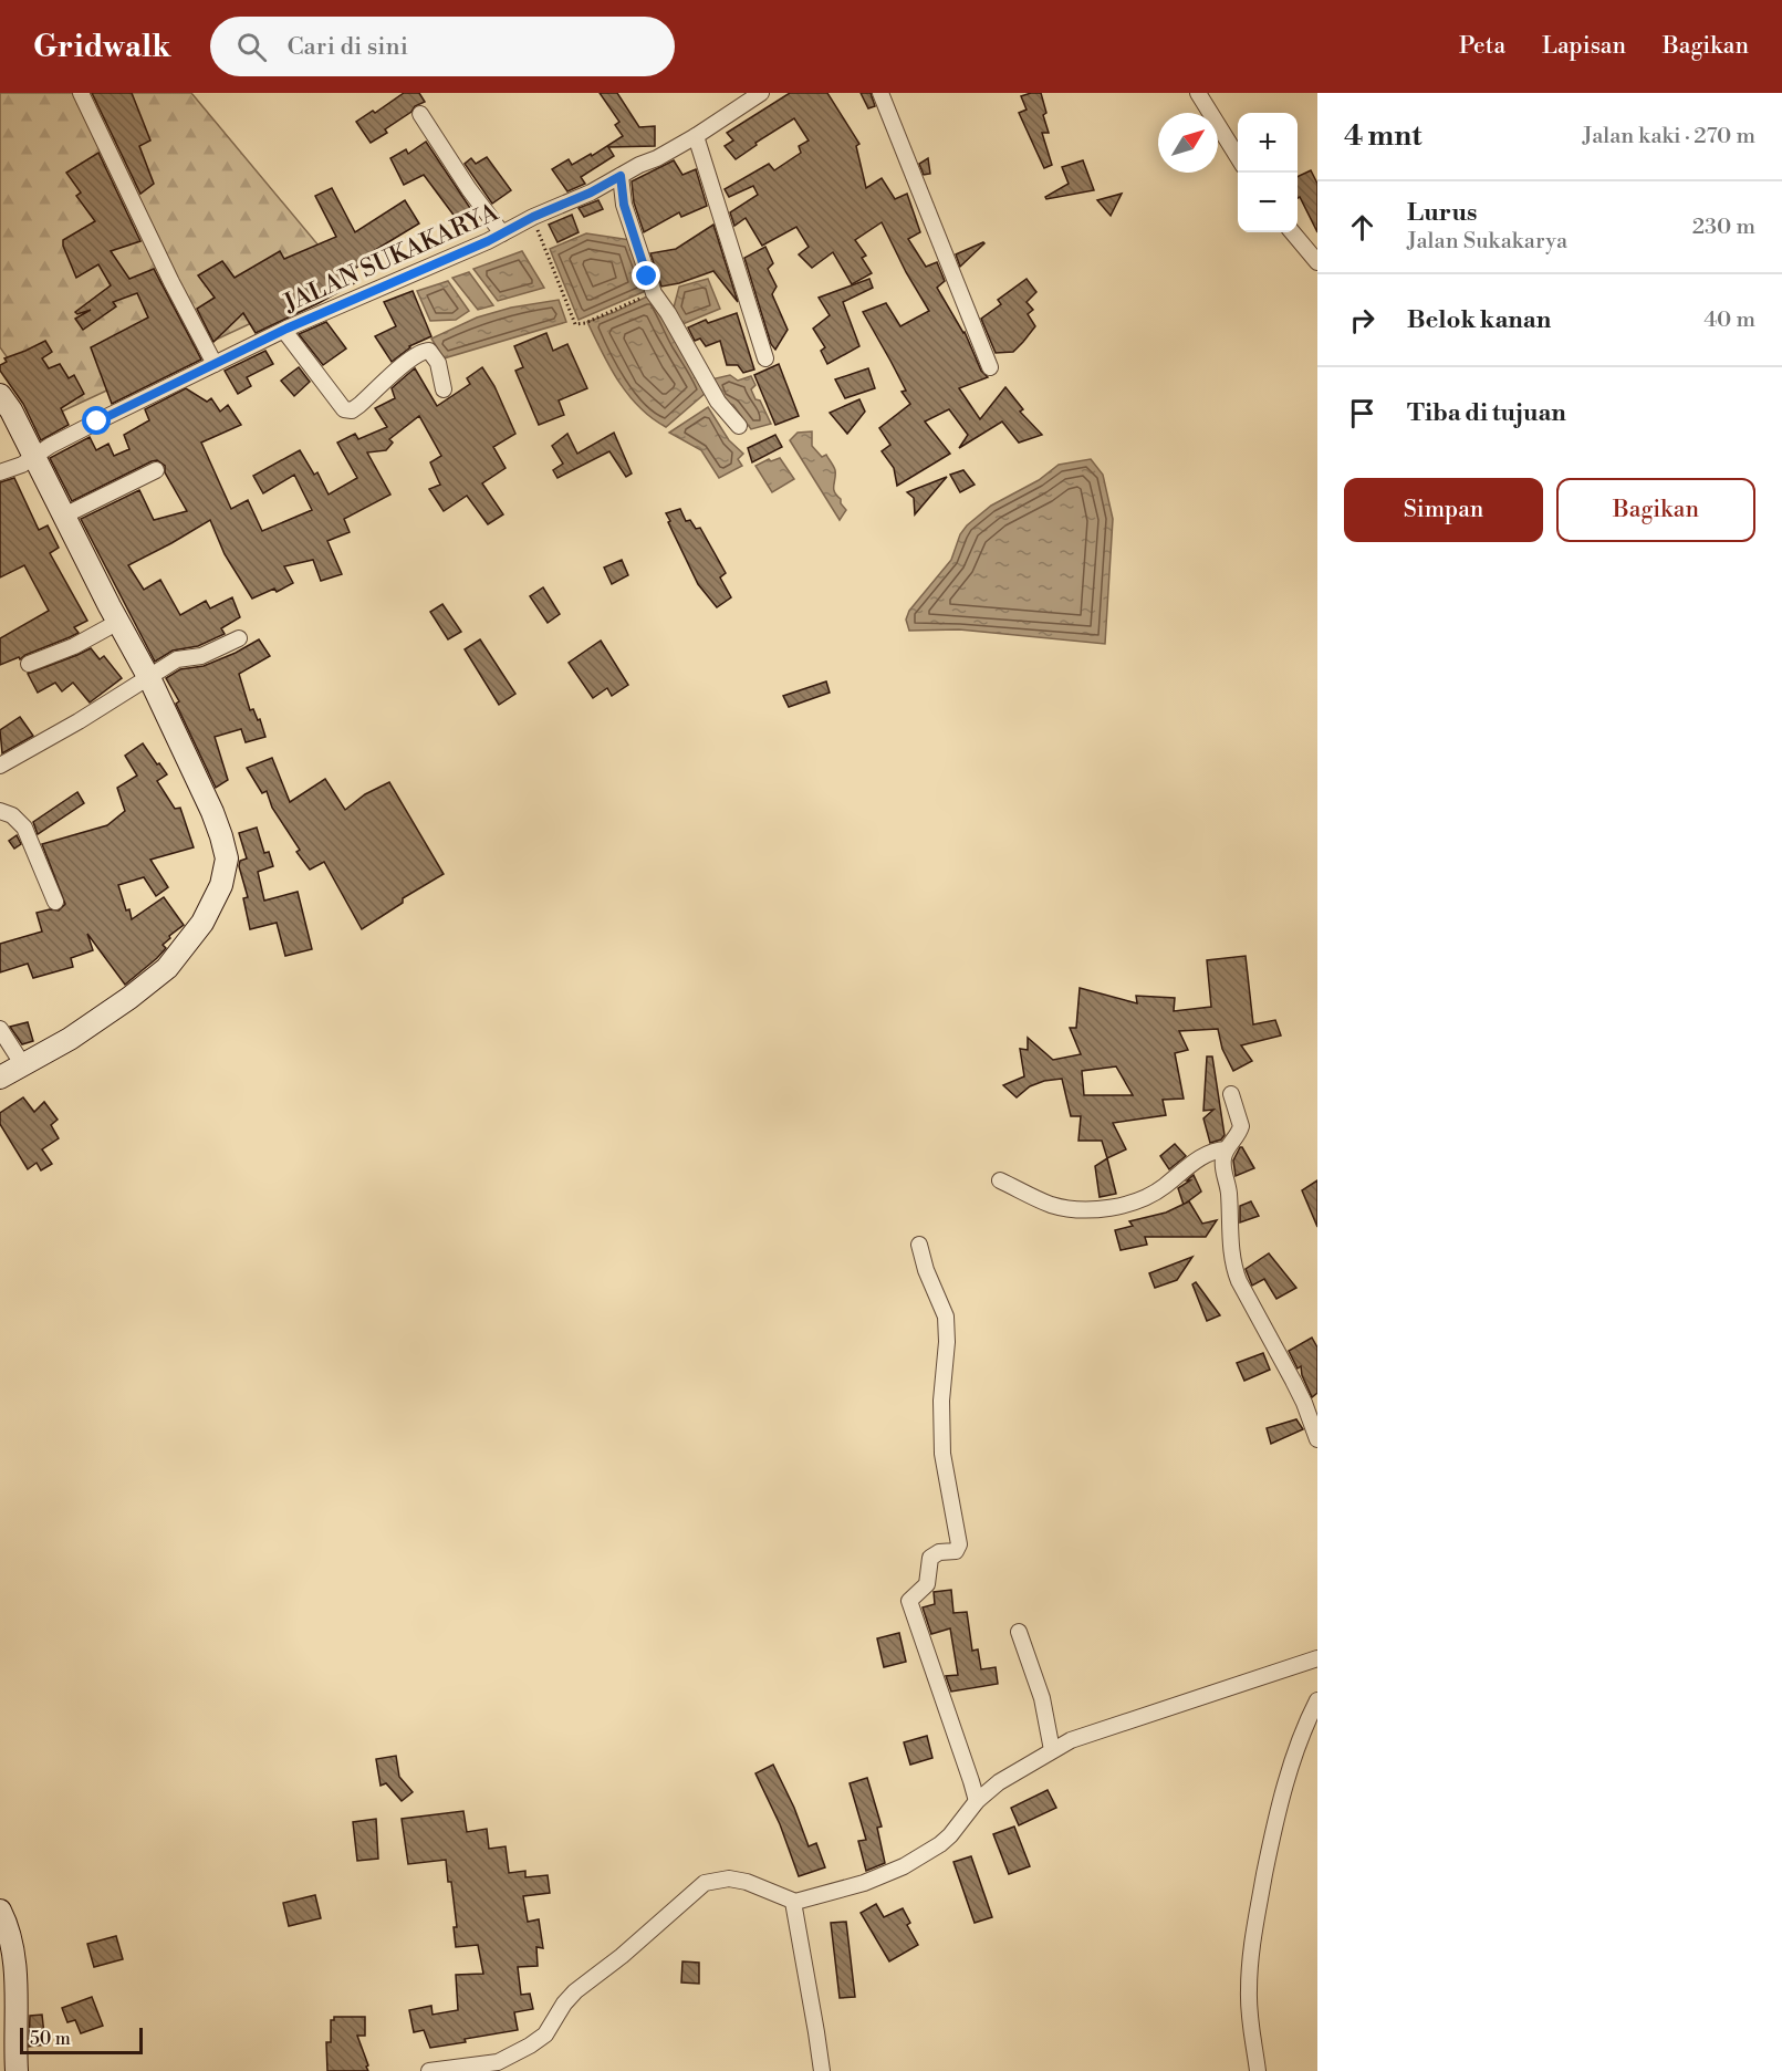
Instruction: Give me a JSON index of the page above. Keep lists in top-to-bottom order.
{
  "streets": {
    "street": ["JALAN SUKAKARYA"]
  },
  "scale_bar": "50 m",
  "north": "top right",
  "page": {
    "header": "Gridwalk",
    "search": "Cari di sini",
    "nav": ["Peta", "Lapisan", "Bagikan"],
    "heading": ["4 mnt", "Jalan kaki · 270 m"],
    "map_buttons": ["+", "−"],
    "list": [
      ["Lurus", "Jalan Sukakarya", "230 m"],
      ["Belok kanan", "40 m"],
      "Tiba di tujuan"
    ],
    "buttons": ["Simpan", "Bagikan"],
    "scale": "50 m"
  }
}
